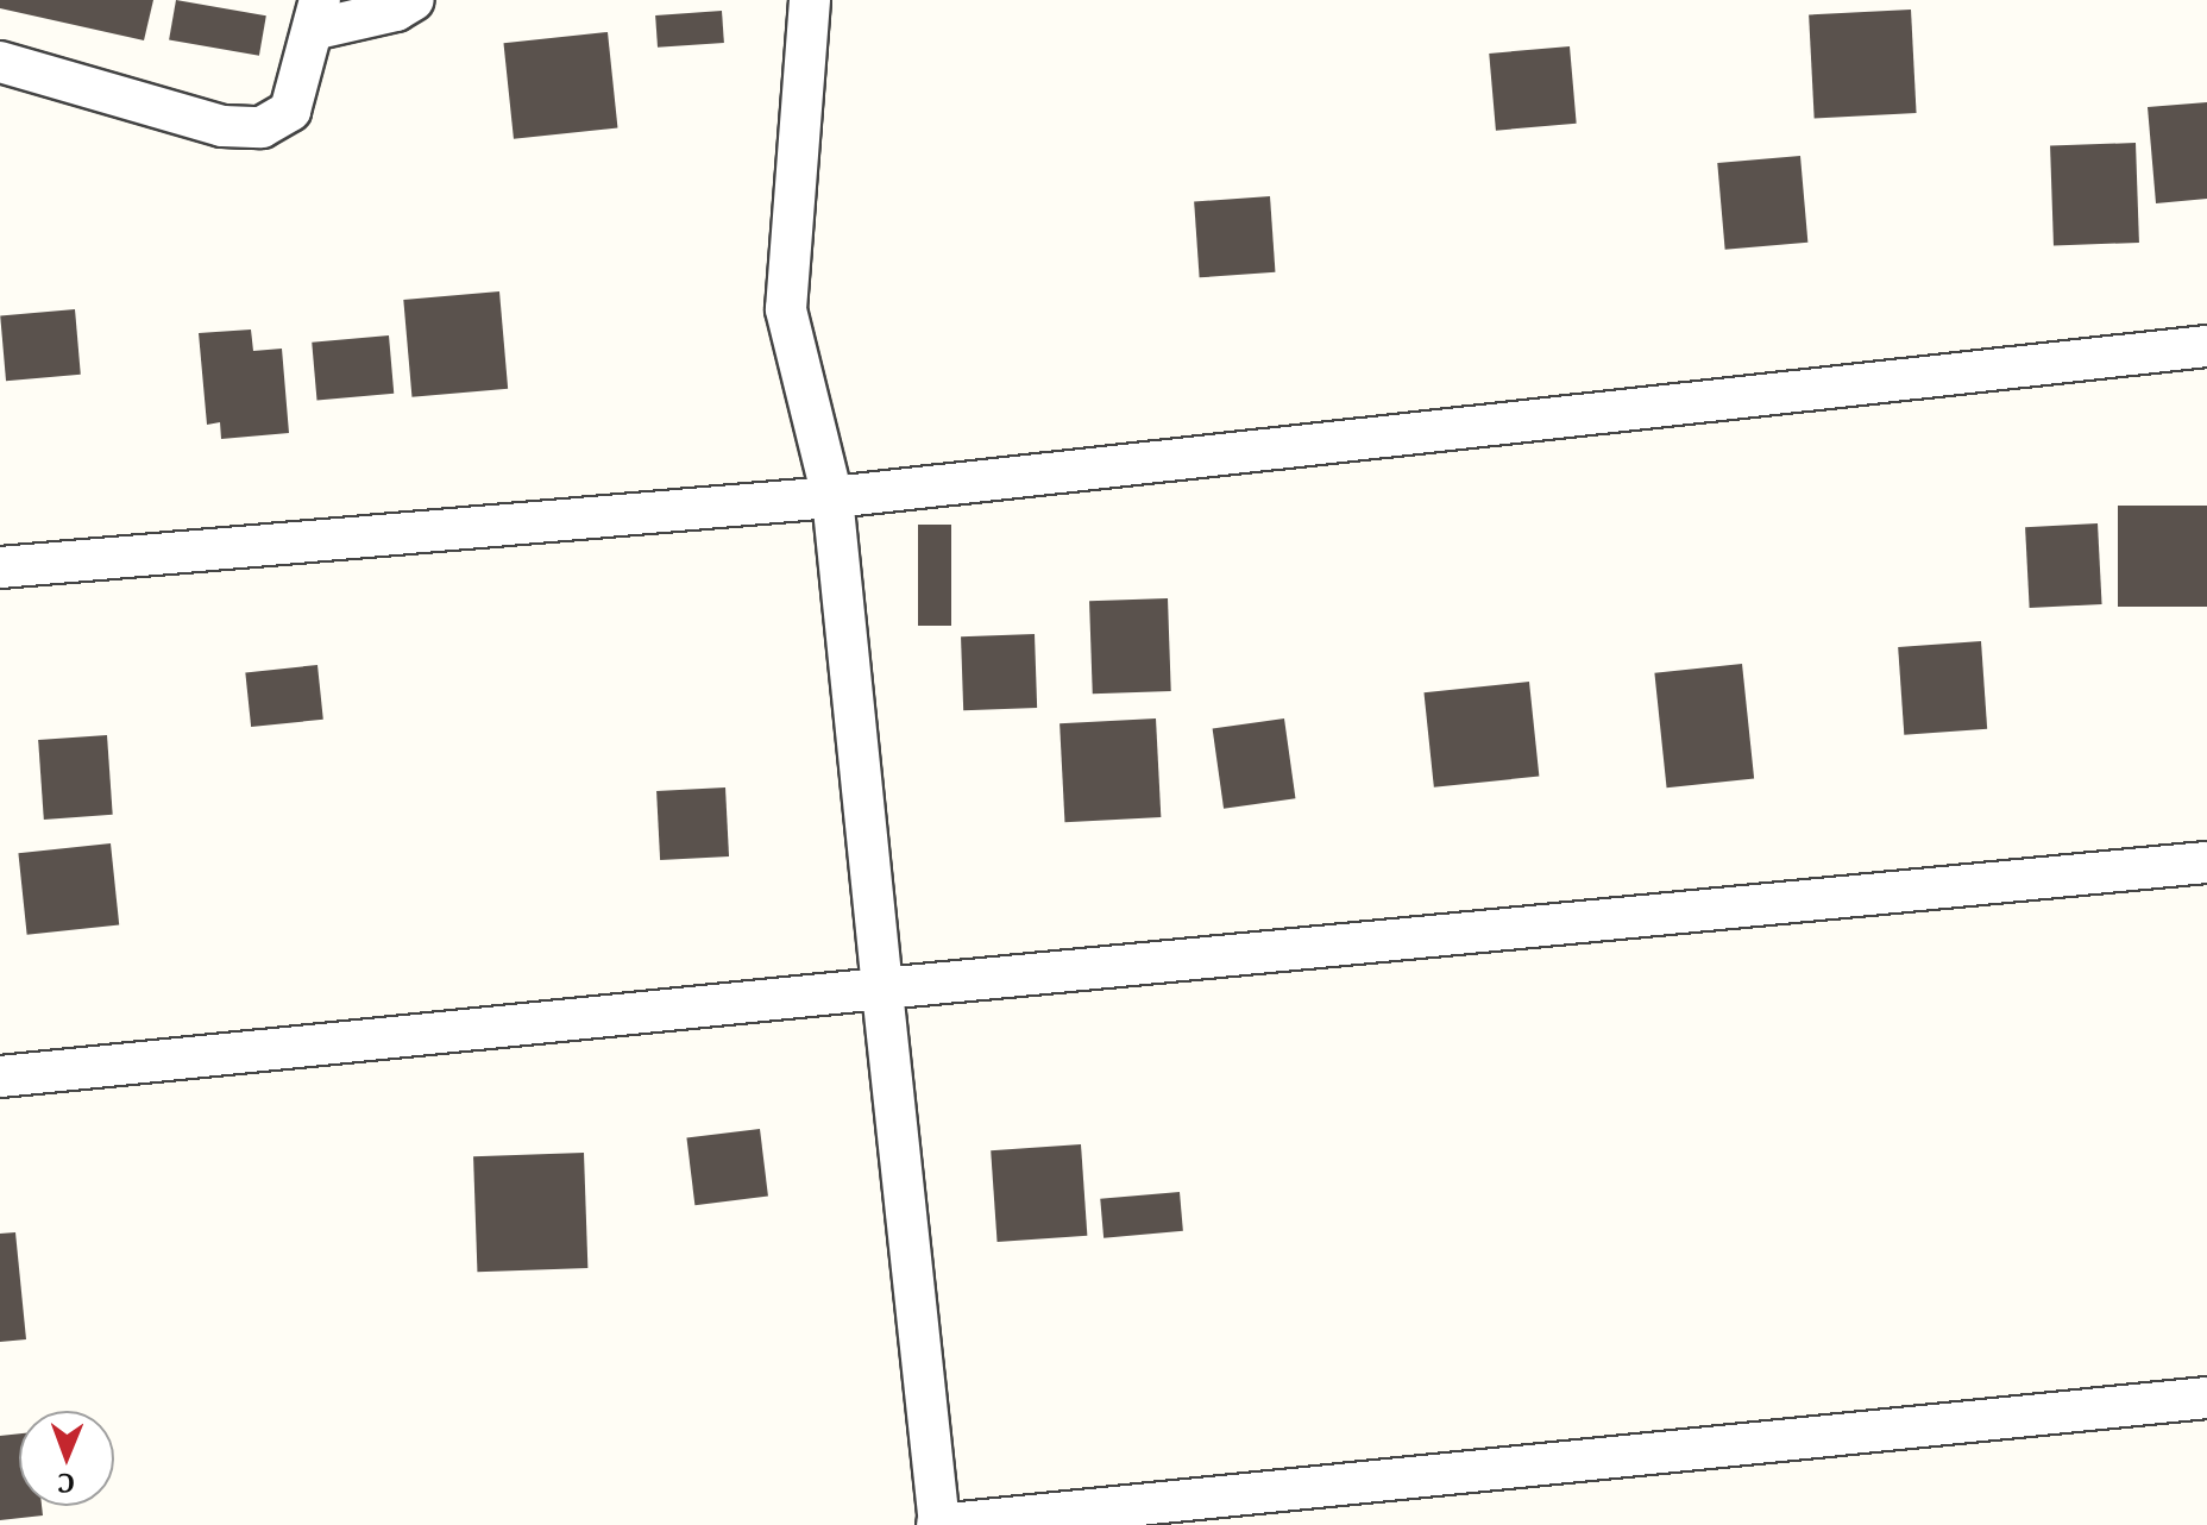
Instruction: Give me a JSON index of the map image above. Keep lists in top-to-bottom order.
{
  "north": "bottom"
}
